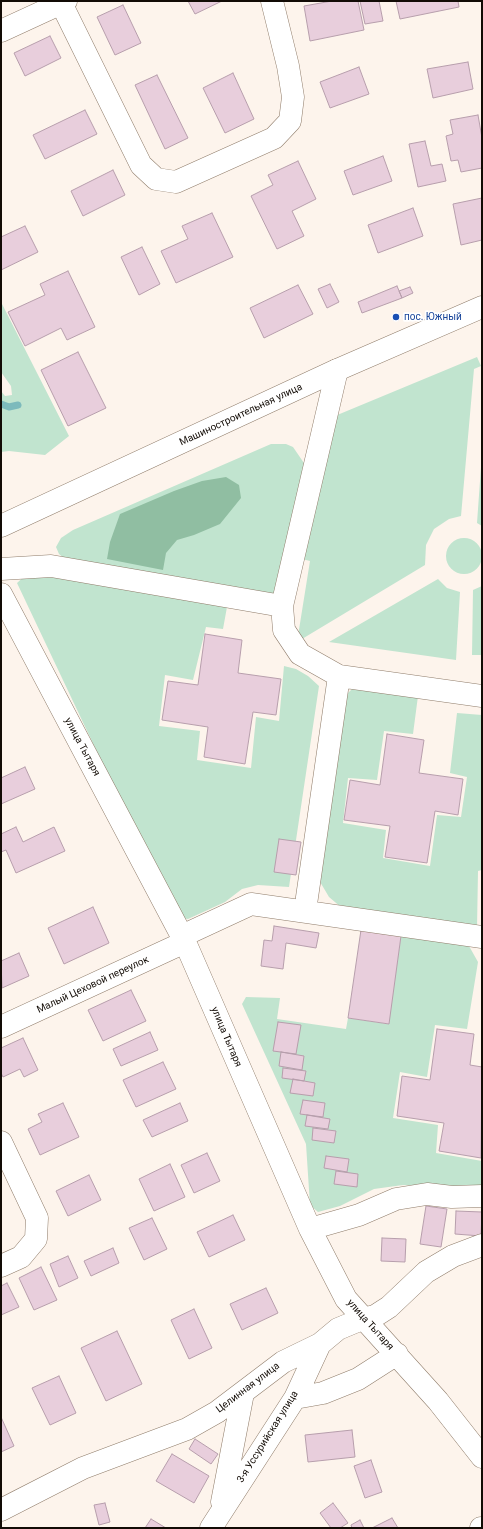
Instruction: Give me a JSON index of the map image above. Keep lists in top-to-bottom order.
{
  "streets": {
    "street": [
      "Машиностроительная улица",
      "улица Тытаря",
      "Малый Цеховой переулок",
      "Целинная улица",
      "3-я Уссурийская улица"
    ]
  },
  "crossings": [
    ["улица Тытаря", "Малый Цеховой переулок"],
    ["улица Тытаря", "Целинная улица"],
    ["Целинная улица", "3-я Уссурийская улица"]
  ],
  "places": ["пос. Южный"]
}
